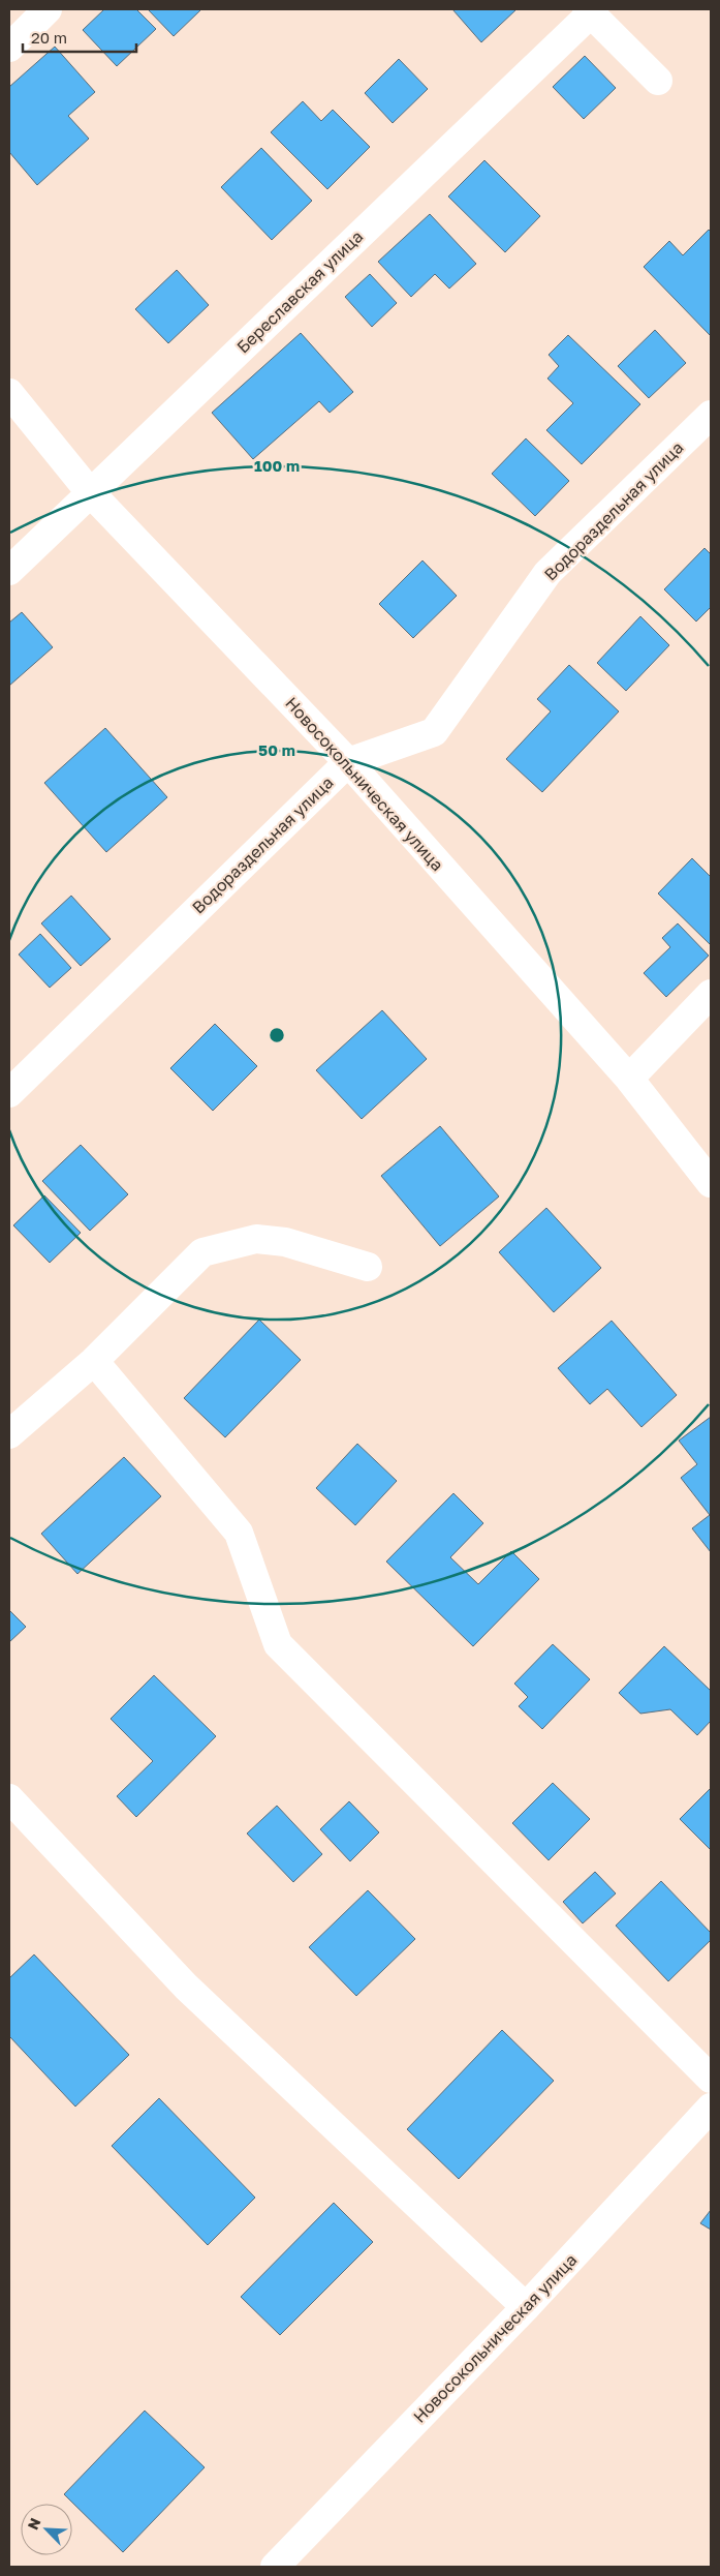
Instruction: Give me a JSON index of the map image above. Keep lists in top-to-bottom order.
{
  "streets": {
    "street": ["Береславская улица", "Водораздельная улица", "Новосокольническая улица"]
  },
  "crossings": [
    ["Береславская улица", "Новосокольническая улица"],
    ["Водораздельная улица", "Новосокольническая улица"]
  ],
  "scale_bar": "20 m",
  "north": "top left",
  "rings": ["100 m", "50 m"]
}
